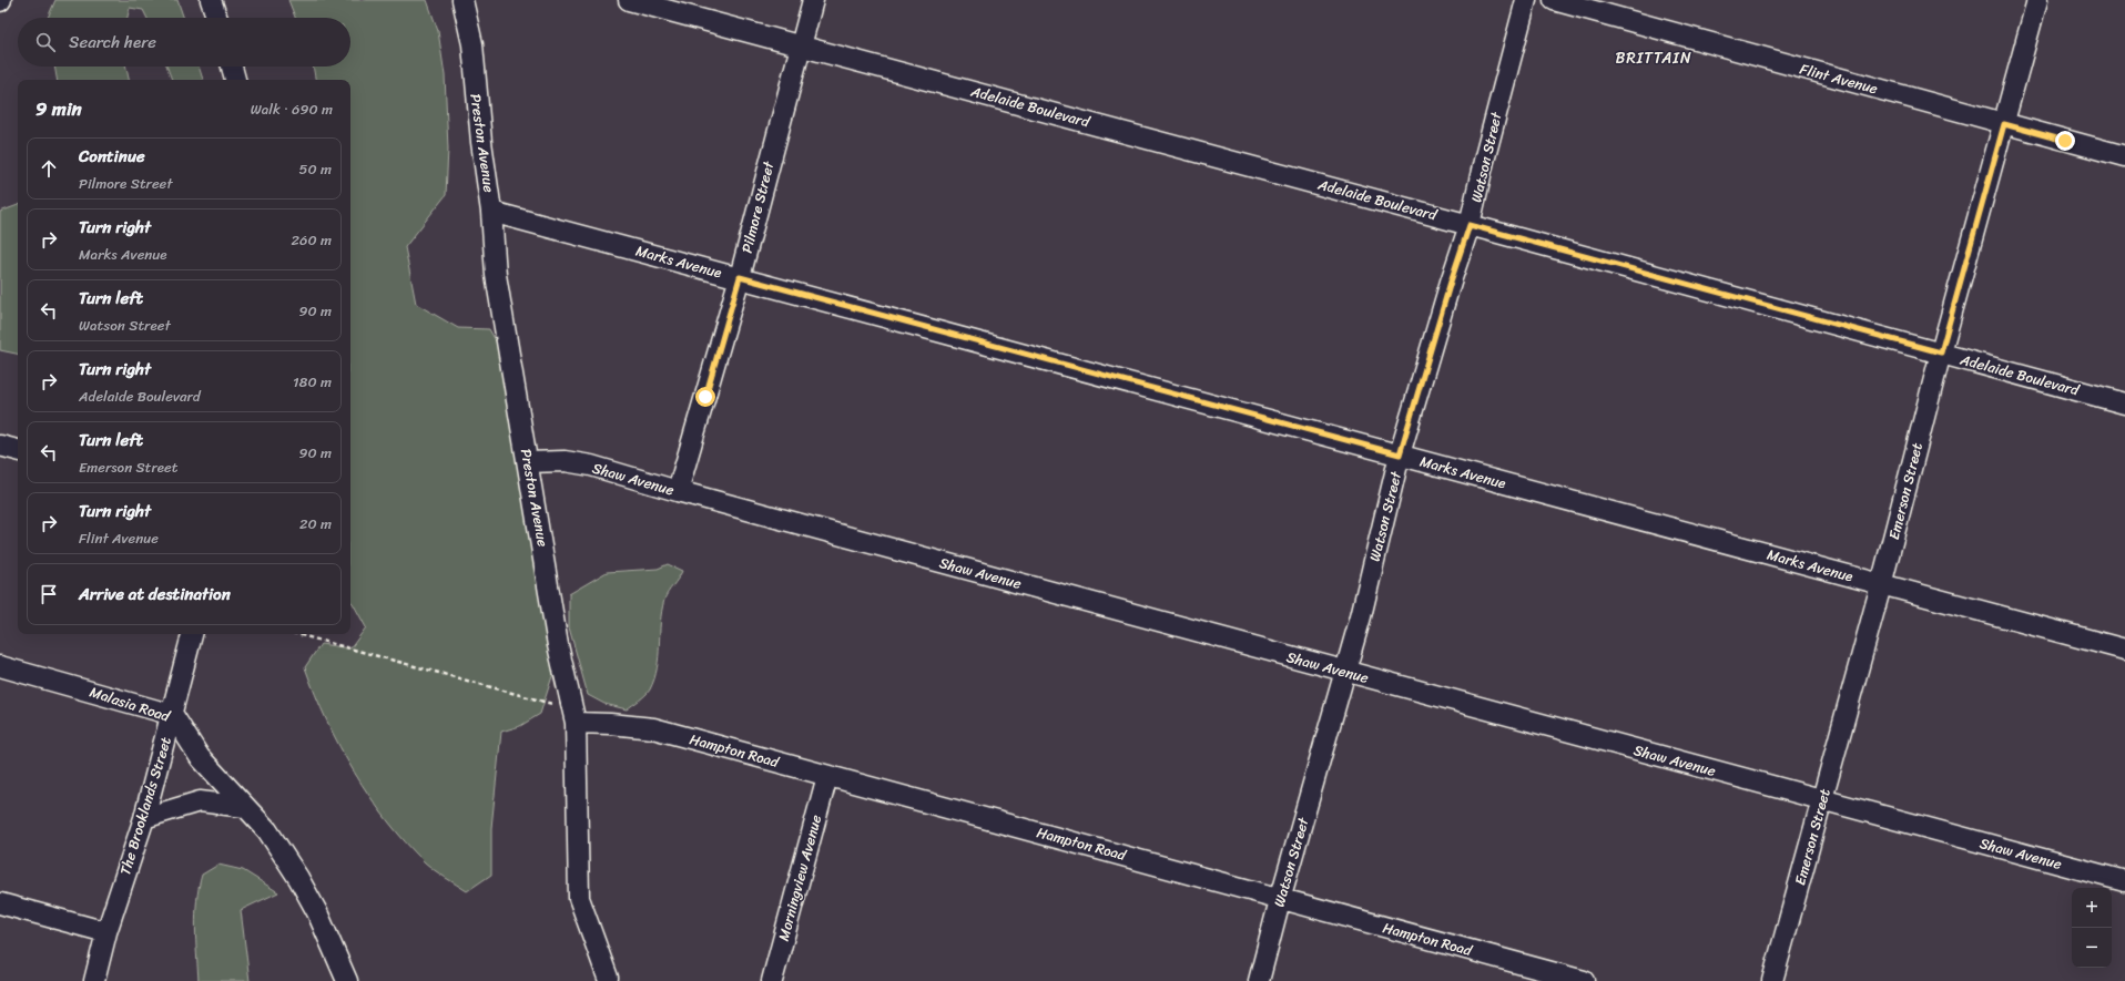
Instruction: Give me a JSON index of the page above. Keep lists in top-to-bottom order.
{
  "streets": {
    "street": [
      "Flint Avenue",
      "Adelaide Boulevard",
      "Preston Avenue",
      "Watson Street",
      "Pilmore Street",
      "Marks Avenue",
      "Shaw Avenue",
      "Emerson Street",
      "Malasia Road",
      "Hampton Road",
      "The Brooklands Street",
      "Morningview Avenue"
    ]
  },
  "crossings": [
    ["Flint Avenue", "Emerson Street"],
    ["Adelaide Boulevard", "Watson Street"],
    ["Adelaide Boulevard", "Pilmore Street"],
    ["Adelaide Boulevard", "Emerson Street"],
    ["Preston Avenue", "Marks Avenue"],
    ["Preston Avenue", "Shaw Avenue"],
    ["Preston Avenue", "Hampton Road"],
    ["Watson Street", "Marks Avenue"],
    ["Watson Street", "Shaw Avenue"],
    ["Watson Street", "Hampton Road"],
    ["Pilmore Street", "Marks Avenue"],
    ["Pilmore Street", "Shaw Avenue"],
    ["Marks Avenue", "Emerson Street"],
    ["Shaw Avenue", "Emerson Street"],
    ["Malasia Road", "The Brooklands Street"],
    ["Hampton Road", "Morningview Avenue"]
  ],
  "districts": ["BRITTAIN"],
  "page": {
    "search": "Search here",
    "heading": ["9 min", "Walk · 690 m"],
    "list": [
      ["Continue", "Pilmore Street", "50 m"],
      ["Turn right", "Marks Avenue", "260 m"],
      ["Turn left", "Watson Street", "90 m"],
      ["Turn right", "Adelaide Boulevard", "180 m"],
      ["Turn left", "Emerson Street", "90 m"],
      ["Turn right", "Flint Avenue", "20 m"],
      "Arrive at destination"
    ],
    "map_buttons": ["+", "−"]
  }
}
